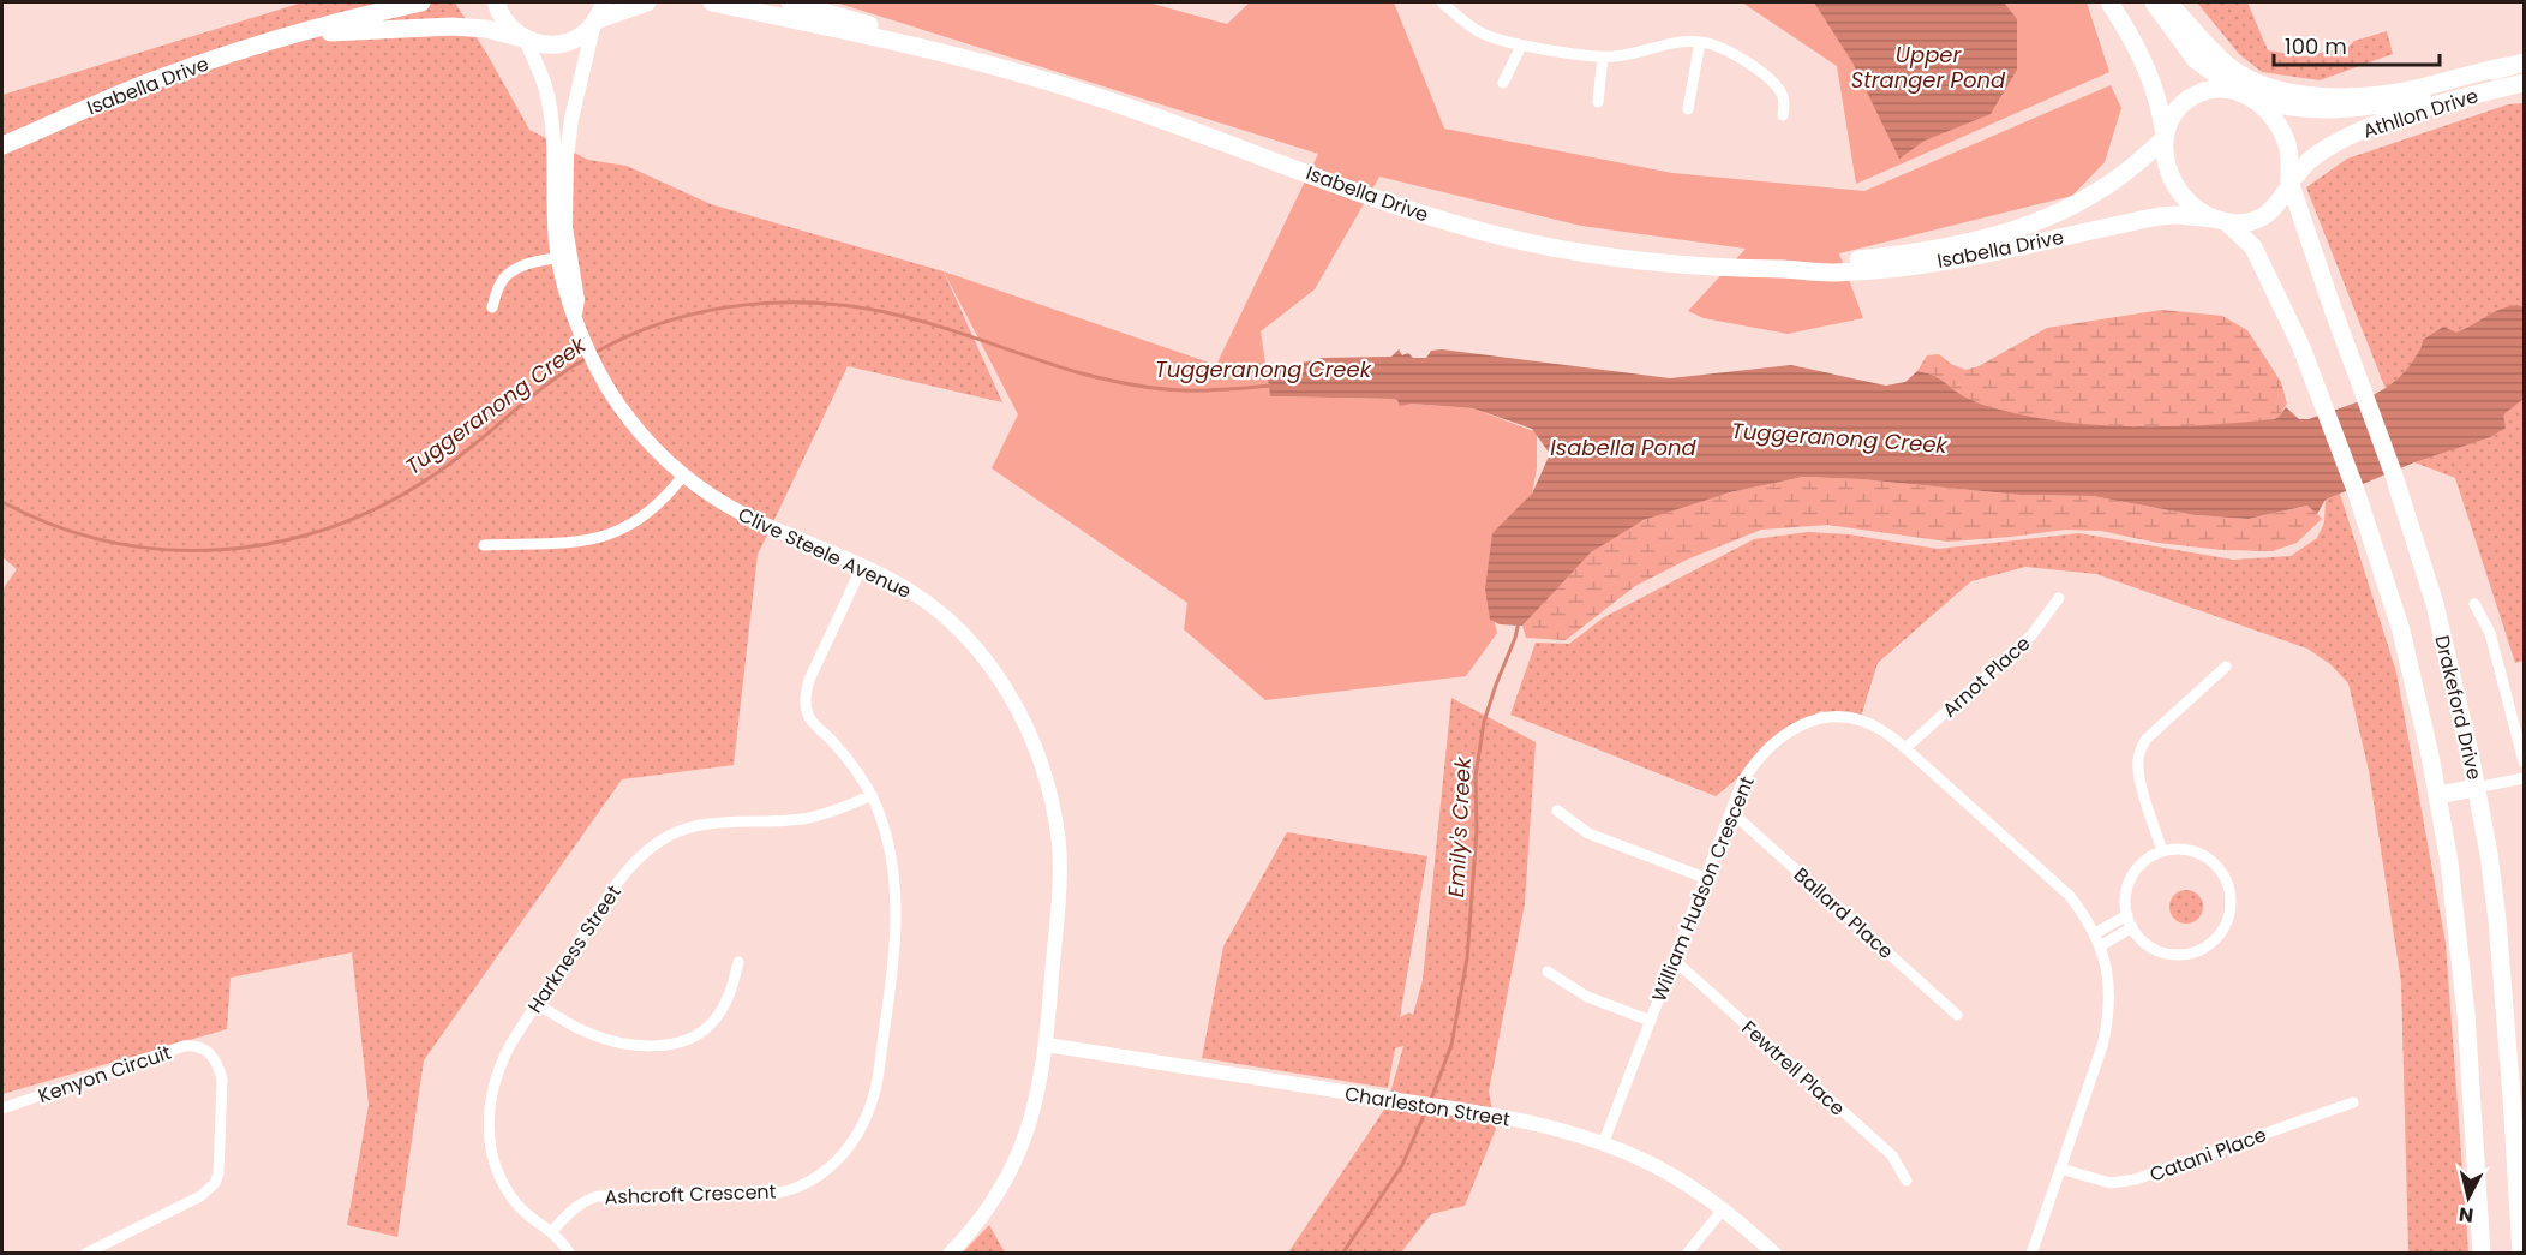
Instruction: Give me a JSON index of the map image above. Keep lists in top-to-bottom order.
{
  "streets": {
    "main road": ["Isabella Drive", "Athllon Drive", "Drakeford Drive"],
    "street": [
      "Clive Steele Avenue",
      "Arnot Place",
      "William Hudson Crescent",
      "Ballard Place",
      "Harkness Street",
      "Fewtrell Place",
      "Kenyon Circuit",
      "Charleston Street",
      "Catani Place",
      "Ashcroft Crescent"
    ]
  },
  "crossings": [
    ["Isabella Drive", "Athllon Drive"],
    ["Isabella Drive", "Clive Steele Avenue"],
    ["Isabella Drive", "Drakeford Drive"],
    ["Athllon Drive", "Drakeford Drive"],
    ["Clive Steele Avenue", "Charleston Street"],
    ["Clive Steele Avenue", "Ashcroft Crescent"],
    ["Arnot Place", "William Hudson Crescent"],
    ["William Hudson Crescent", "Ballard Place"],
    ["William Hudson Crescent", "Fewtrell Place"],
    ["William Hudson Crescent", "Charleston Street"],
    ["William Hudson Crescent", "Catani Place"],
    ["Harkness Street", "Ashcroft Crescent"]
  ],
  "water": [
    "Upper Stranger Pond",
    "Tuggeranong Creek",
    "Isabella Pond",
    "Emily's Creek"
  ],
  "scale_bar": "100 m",
  "north": "bottom"
}
